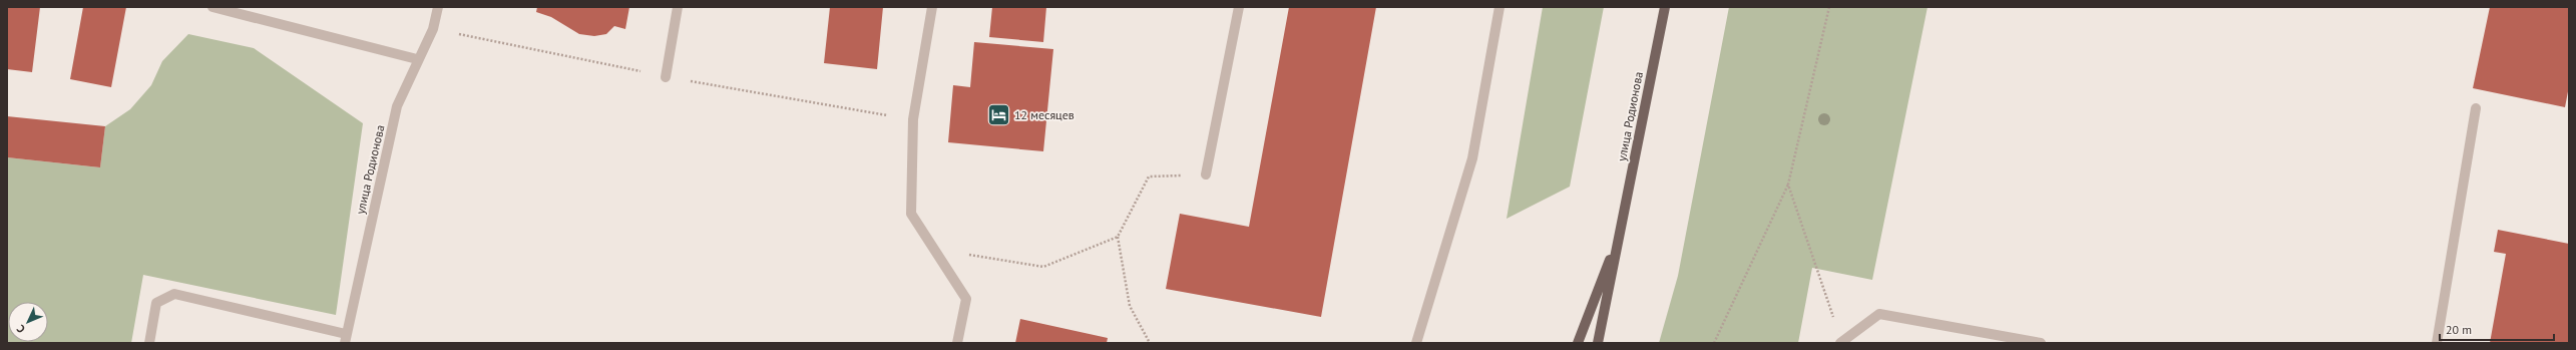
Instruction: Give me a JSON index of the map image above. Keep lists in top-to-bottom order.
{
  "streets": {
    "main road": ["улица Родионова"]
  },
  "places": {
    "hotel": ["12 месяцев"]
  },
  "scale_bar": "20 m",
  "north": "bottom left"
}
